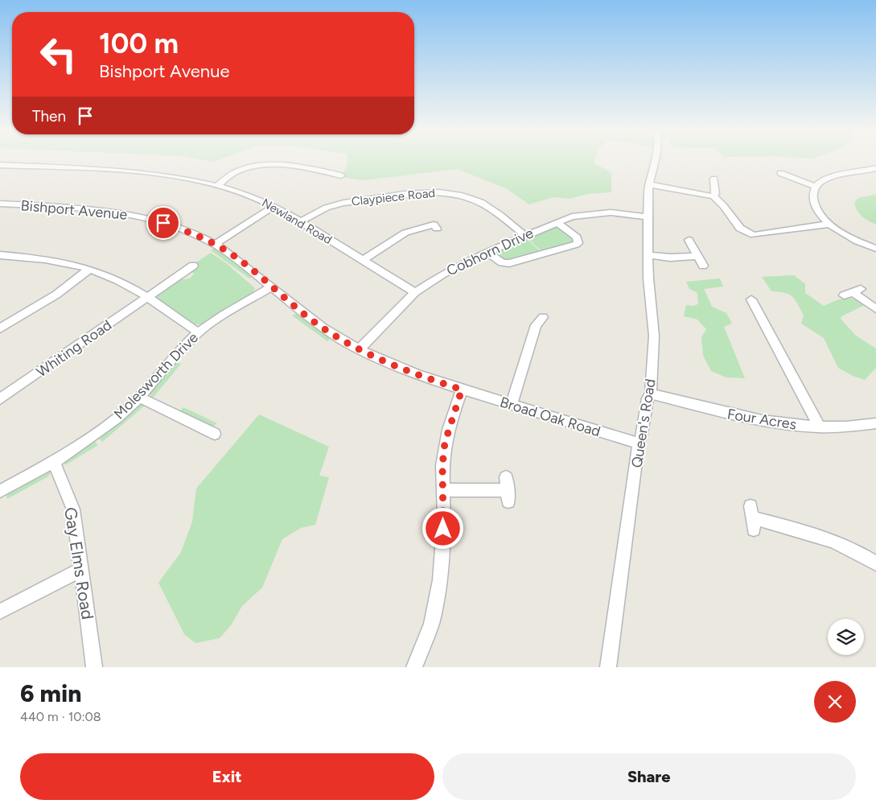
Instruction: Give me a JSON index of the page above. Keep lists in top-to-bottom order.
{
  "streets": {
    "street": [
      "Claypiece Road",
      "Bishport Avenue",
      "Newland Road",
      "Cobhorn Drive",
      "Whiting Road",
      "Molesworth Drive",
      "Broad Oak Road",
      "Four Acres",
      "Queen's Road",
      "Gay Elms Road"
    ]
  },
  "crossings": [
    ["Claypiece Road", "Newland Road"],
    ["Claypiece Road", "Cobhorn Drive"],
    ["Bishport Avenue", "Cobhorn Drive"],
    ["Bishport Avenue", "Molesworth Drive"],
    ["Bishport Avenue", "Broad Oak Road"],
    ["Newland Road", "Cobhorn Drive"],
    ["Cobhorn Drive", "Queen's Road"],
    ["Molesworth Drive", "Gay Elms Road"],
    ["Broad Oak Road", "Queen's Road"],
    ["Four Acres", "Queen's Road"]
  ],
  "page": {
    "turn": ["100 m", "Bishport Avenue"],
    "then": "Then",
    "heading": ["6 min", "440 m · 10:08"],
    "buttons": ["Exit", "Share"]
  }
}
